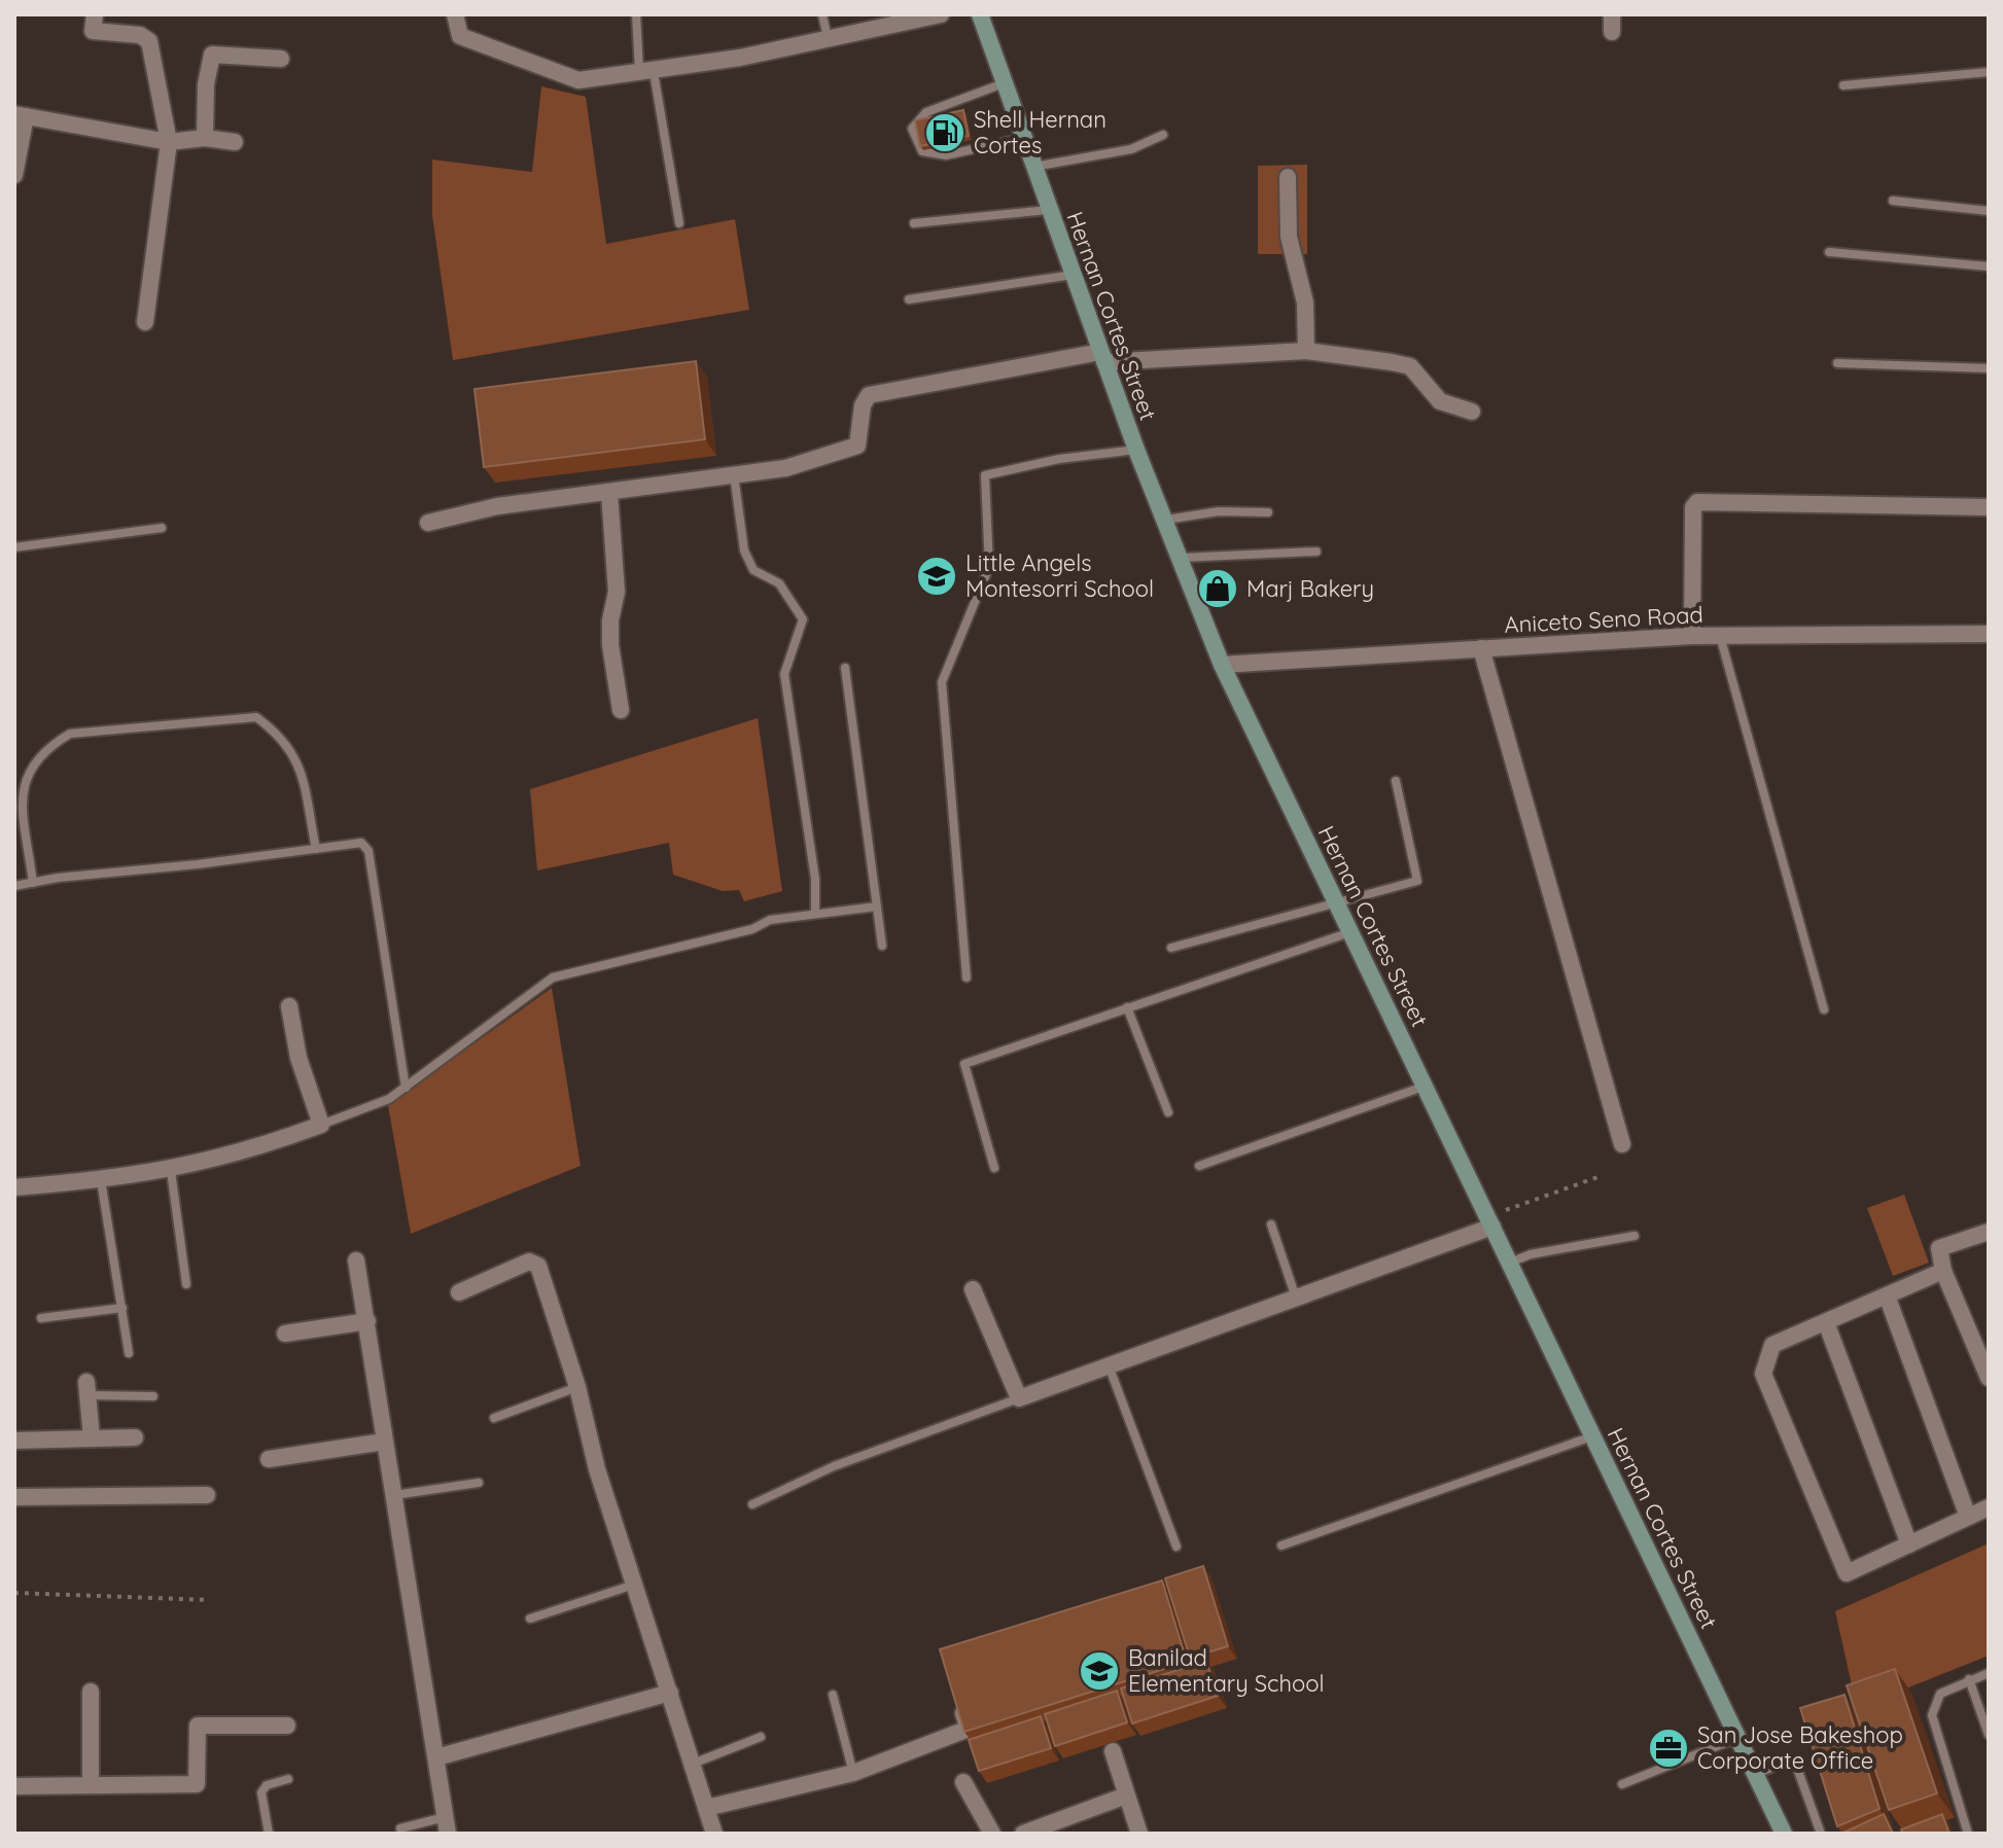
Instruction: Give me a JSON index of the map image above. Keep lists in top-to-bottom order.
{
  "streets": {
    "main road": ["Hernan Cortes Street"],
    "street": ["Aniceto Seno Road"]
  },
  "crossings": [
    ["Hernan Cortes Street", "Aniceto Seno Road"]
  ],
  "places": {
    "fuel station": ["Shell Hernan Cortes"],
    "school or university": ["Little Angels Montesorri School", "Banilad Elementary School"],
    "shop": ["Marj Bakery"],
    "office": ["San Jose Bakeshop Corporate Office"]
  }
}
